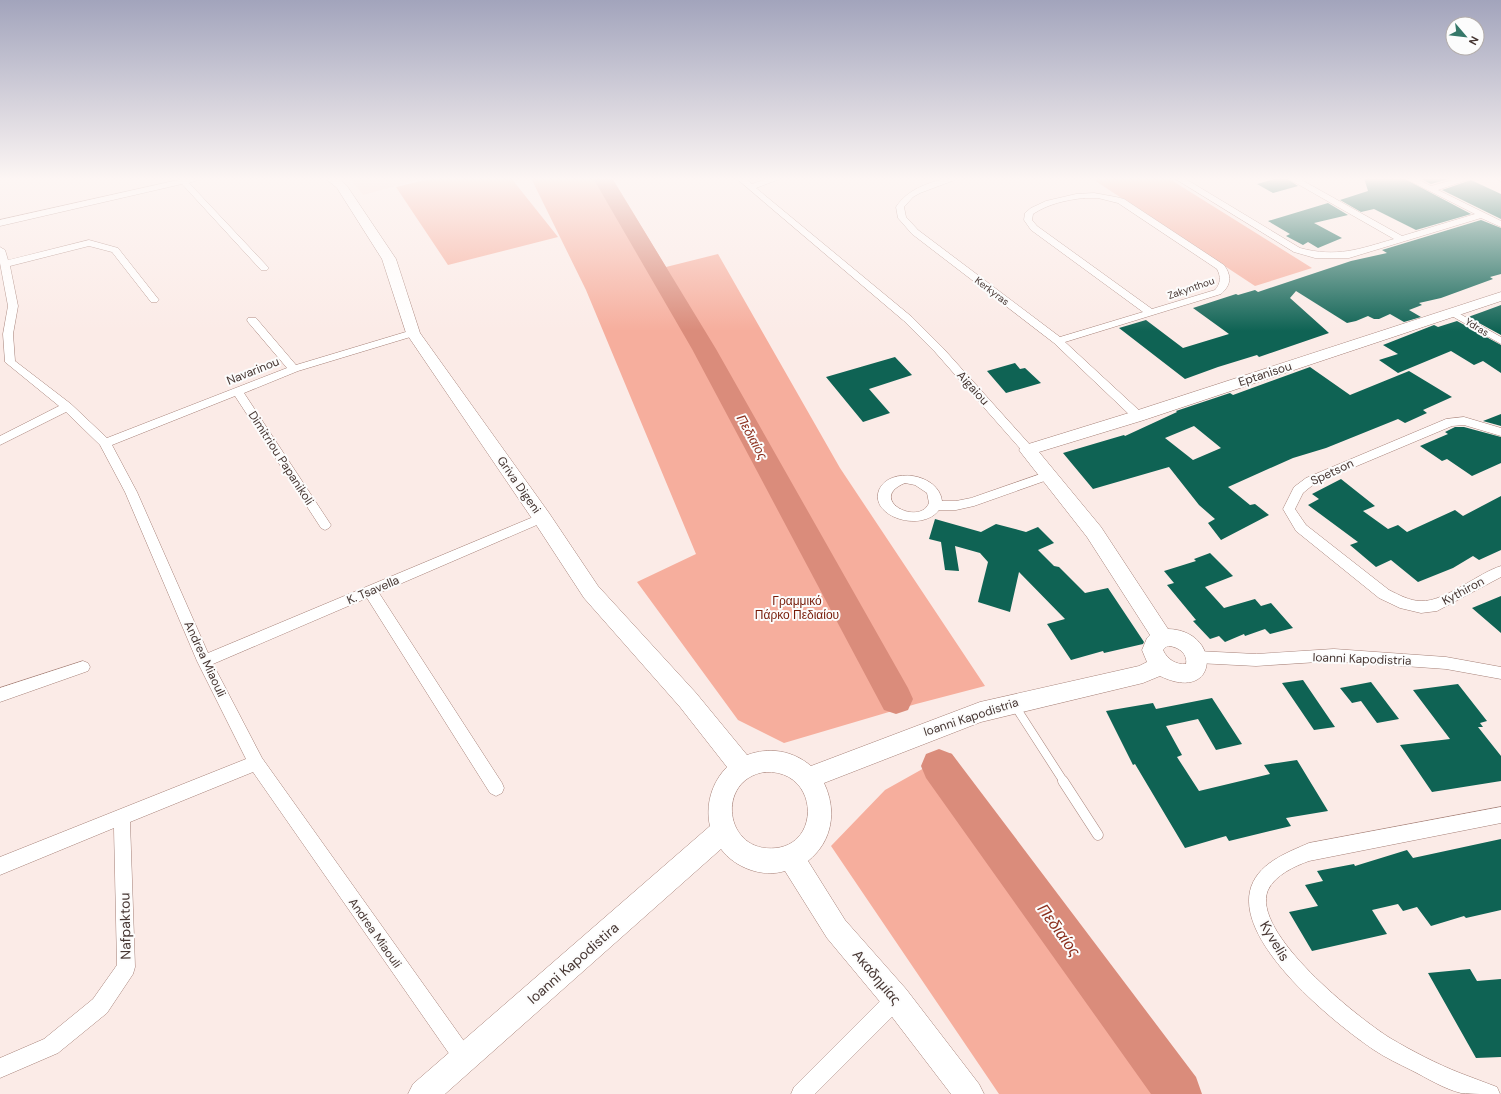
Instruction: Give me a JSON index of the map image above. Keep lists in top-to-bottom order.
{
  "streets": {
    "street": [
      "Zakynthou",
      "Kerkyras",
      "Ydras",
      "Navarinou",
      "Eptanisou",
      "Aigaiou",
      "Dimitriou Papanikoli",
      "Spetson",
      "Griva Digeni",
      "K. Tsavella",
      "Kythiron",
      "Andrea Miaouli",
      "Ioanni Kapodistria",
      "Nafpaktou",
      "Kyvelis",
      "Ioanni Kapodistira",
      "Ακαδημίας"
    ]
  },
  "crossings": [
    ["Zakynthou", "Kerkyras"],
    ["Kerkyras", "Eptanisou"],
    ["Ydras", "Eptanisou"],
    ["Navarinou", "Dimitriou Papanikoli"],
    ["Navarinou", "Griva Digeni"],
    ["Navarinou", "Andrea Miaouli"],
    ["Eptanisou", "Aigaiou"],
    ["Aigaiou", "Ioanni Kapodistria"],
    ["Spetson", "Kythiron"],
    ["Griva Digeni", "K. Tsavella"],
    ["Griva Digeni", "Ioanni Kapodistria"],
    ["Griva Digeni", "Ioanni Kapodistira"],
    ["Griva Digeni", "Ακαδημίας"],
    ["K. Tsavella", "Andrea Miaouli"],
    ["Andrea Miaouli", "Ioanni Kapodistira"],
    ["Ioanni Kapodistria", "Ioanni Kapodistira"],
    ["Ioanni Kapodistria", "Ακαδημίας"],
    ["Ioanni Kapodistira", "Ακαδημίας"]
  ],
  "water": ["Πεδιαίος"],
  "parks": ["Γραμμικό Πάρκο Πεδιαίου"],
  "north": "bottom right"
}
